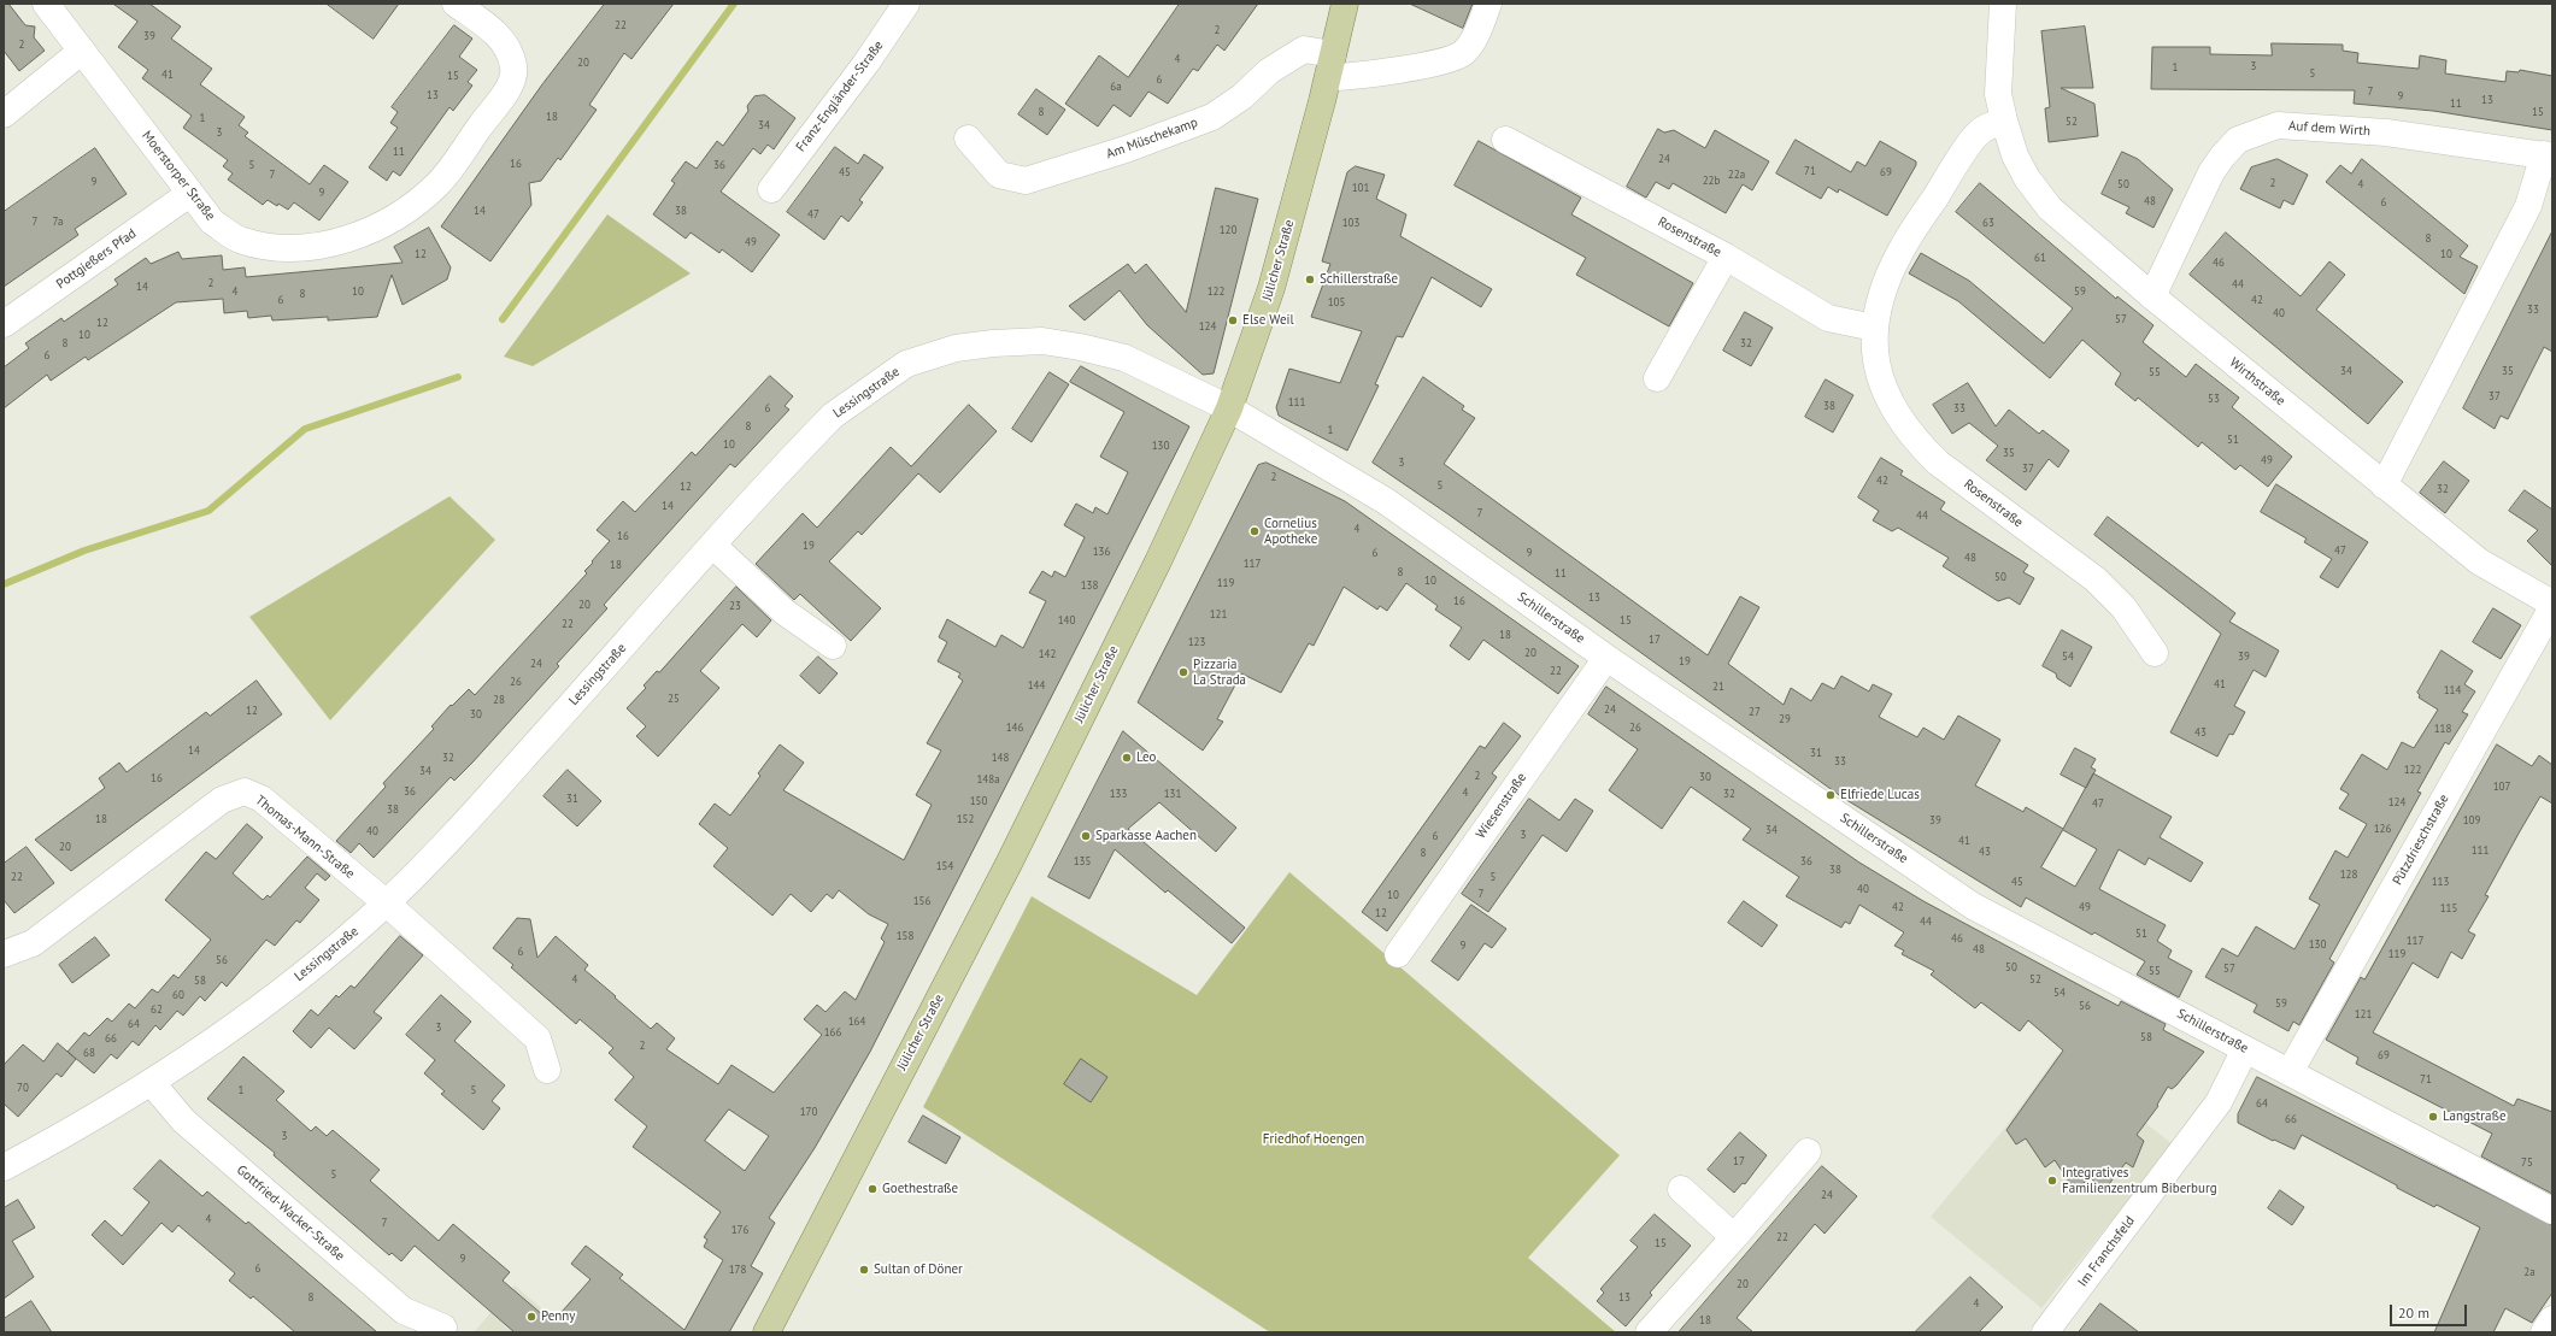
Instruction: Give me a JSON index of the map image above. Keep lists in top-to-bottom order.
{
  "streets": {
    "main road": ["Jülicher Straße"],
    "street": [
      "Franz-Engländer-Straße",
      "Auf dem Wirth",
      "Am Müschekamp",
      "Moerstorper Straße",
      "Rosenstraße",
      "Pottgießers Pfad",
      "Wirthstraße",
      "Lessingstraße",
      "Schillerstraße",
      "Wiesenstraße",
      "Thomas-Mann-Straße",
      "Pützdrieschstraße",
      "Gottfried-Wacker-Straße",
      "Im Franchsfeld"
    ]
  },
  "crossings": [
    ["Auf dem Wirth", "Wirthstraße"],
    ["Am Müschekamp", "Jülicher Straße"],
    ["Moerstorper Straße", "Pottgießers Pfad"],
    ["Rosenstraße", "Wirthstraße"],
    ["Jülicher Straße", "Lessingstraße"],
    ["Jülicher Straße", "Schillerstraße"],
    ["Wirthstraße", "Pützdrieschstraße"],
    ["Lessingstraße", "Schillerstraße"],
    ["Lessingstraße", "Thomas-Mann-Straße"],
    ["Lessingstraße", "Gottfried-Wacker-Straße"],
    ["Schillerstraße", "Wiesenstraße"],
    ["Schillerstraße", "Pützdrieschstraße"],
    ["Schillerstraße", "Im Franchsfeld"]
  ],
  "parks": ["Friedhof Hoengen"],
  "places": [
    "Schillerstraße",
    "Else Weil",
    "Cornelius Apotheke",
    "Pizzaria La Strada",
    "Leo",
    "Elfriede Lucas",
    "Sparkasse Aachen",
    "Langstraße",
    "Integratives Familienzentrum Biberburg",
    "Goethestraße",
    "Sultan of Döner",
    "Penny"
  ],
  "house_numbers": [
    "22",
    "2",
    "39",
    "2",
    "4",
    "20",
    "3",
    "1",
    "5",
    "41",
    "15",
    "6",
    "6a",
    "7",
    "13",
    "9",
    "13",
    "11",
    "8",
    "15",
    "18",
    "1",
    "52",
    "34",
    "3",
    "11",
    "24",
    "16",
    "5",
    "36",
    "71",
    "45",
    "69",
    "7",
    "22a",
    "22b",
    "9",
    "2",
    "50",
    "4",
    "101",
    "9",
    "48",
    "6",
    "14",
    "38",
    "47",
    "7",
    "7a",
    "103",
    "63",
    "120",
    "8",
    "49",
    "12",
    "10",
    "61",
    "46",
    "2",
    "44",
    "14",
    "4",
    "10",
    "122",
    "59",
    "8",
    "6",
    "42",
    "105",
    "33",
    "40",
    "57",
    "12",
    "124",
    "10",
    "8",
    "32",
    "6",
    "34",
    "35",
    "55",
    "37",
    "53",
    "111",
    "38",
    "6",
    "33",
    "8",
    "1",
    "51",
    "10",
    "130",
    "35",
    "49",
    "3",
    "37",
    "2",
    "42",
    "5",
    "12",
    "32",
    "14",
    "7",
    "44",
    "4",
    "16",
    "19",
    "47",
    "136",
    "6",
    "9",
    "48",
    "117",
    "18",
    "8",
    "11",
    "50",
    "10",
    "119",
    "138",
    "13",
    "16",
    "20",
    "23",
    "121",
    "140",
    "15",
    "22",
    "18",
    "17",
    "123",
    "20",
    "142",
    "54",
    "39",
    "19",
    "24",
    "22",
    "26",
    "41",
    "144",
    "21",
    "114",
    "25",
    "28",
    "24",
    "12",
    "27",
    "30",
    "29",
    "146",
    "26",
    "118",
    "43",
    "14",
    "31",
    "32",
    "148",
    "33",
    "122",
    "34",
    "2",
    "30",
    "16",
    "148a",
    "107",
    "36",
    "4",
    "133",
    "131",
    "32",
    "31",
    "150",
    "124",
    "47",
    "38",
    "18",
    "152",
    "39",
    "109",
    "126",
    "34",
    "40",
    "3",
    "6",
    "41",
    "20",
    "111",
    "43",
    "8",
    "135",
    "36",
    "154",
    "38",
    "128",
    "22",
    "5",
    "45",
    "113",
    "40",
    "7",
    "10",
    "156",
    "42",
    "49",
    "115",
    "12",
    "44",
    "51",
    "158",
    "46",
    "117",
    "130",
    "9",
    "48",
    "6",
    "119",
    "56",
    "50",
    "57",
    "55",
    "4",
    "52",
    "58",
    "54",
    "60",
    "59",
    "56",
    "62",
    "121",
    "164",
    "64",
    "3",
    "166",
    "58",
    "66",
    "2",
    "68",
    "69",
    "71",
    "70",
    "1",
    "5",
    "64",
    "170",
    "66",
    "3",
    "17",
    "75",
    "5",
    "24",
    "4",
    "7",
    "176",
    "22",
    "15",
    "9",
    "6",
    "178",
    "2a",
    "20",
    "8",
    "13",
    "4",
    "18"
  ],
  "scale_bar": "20 m"
}
